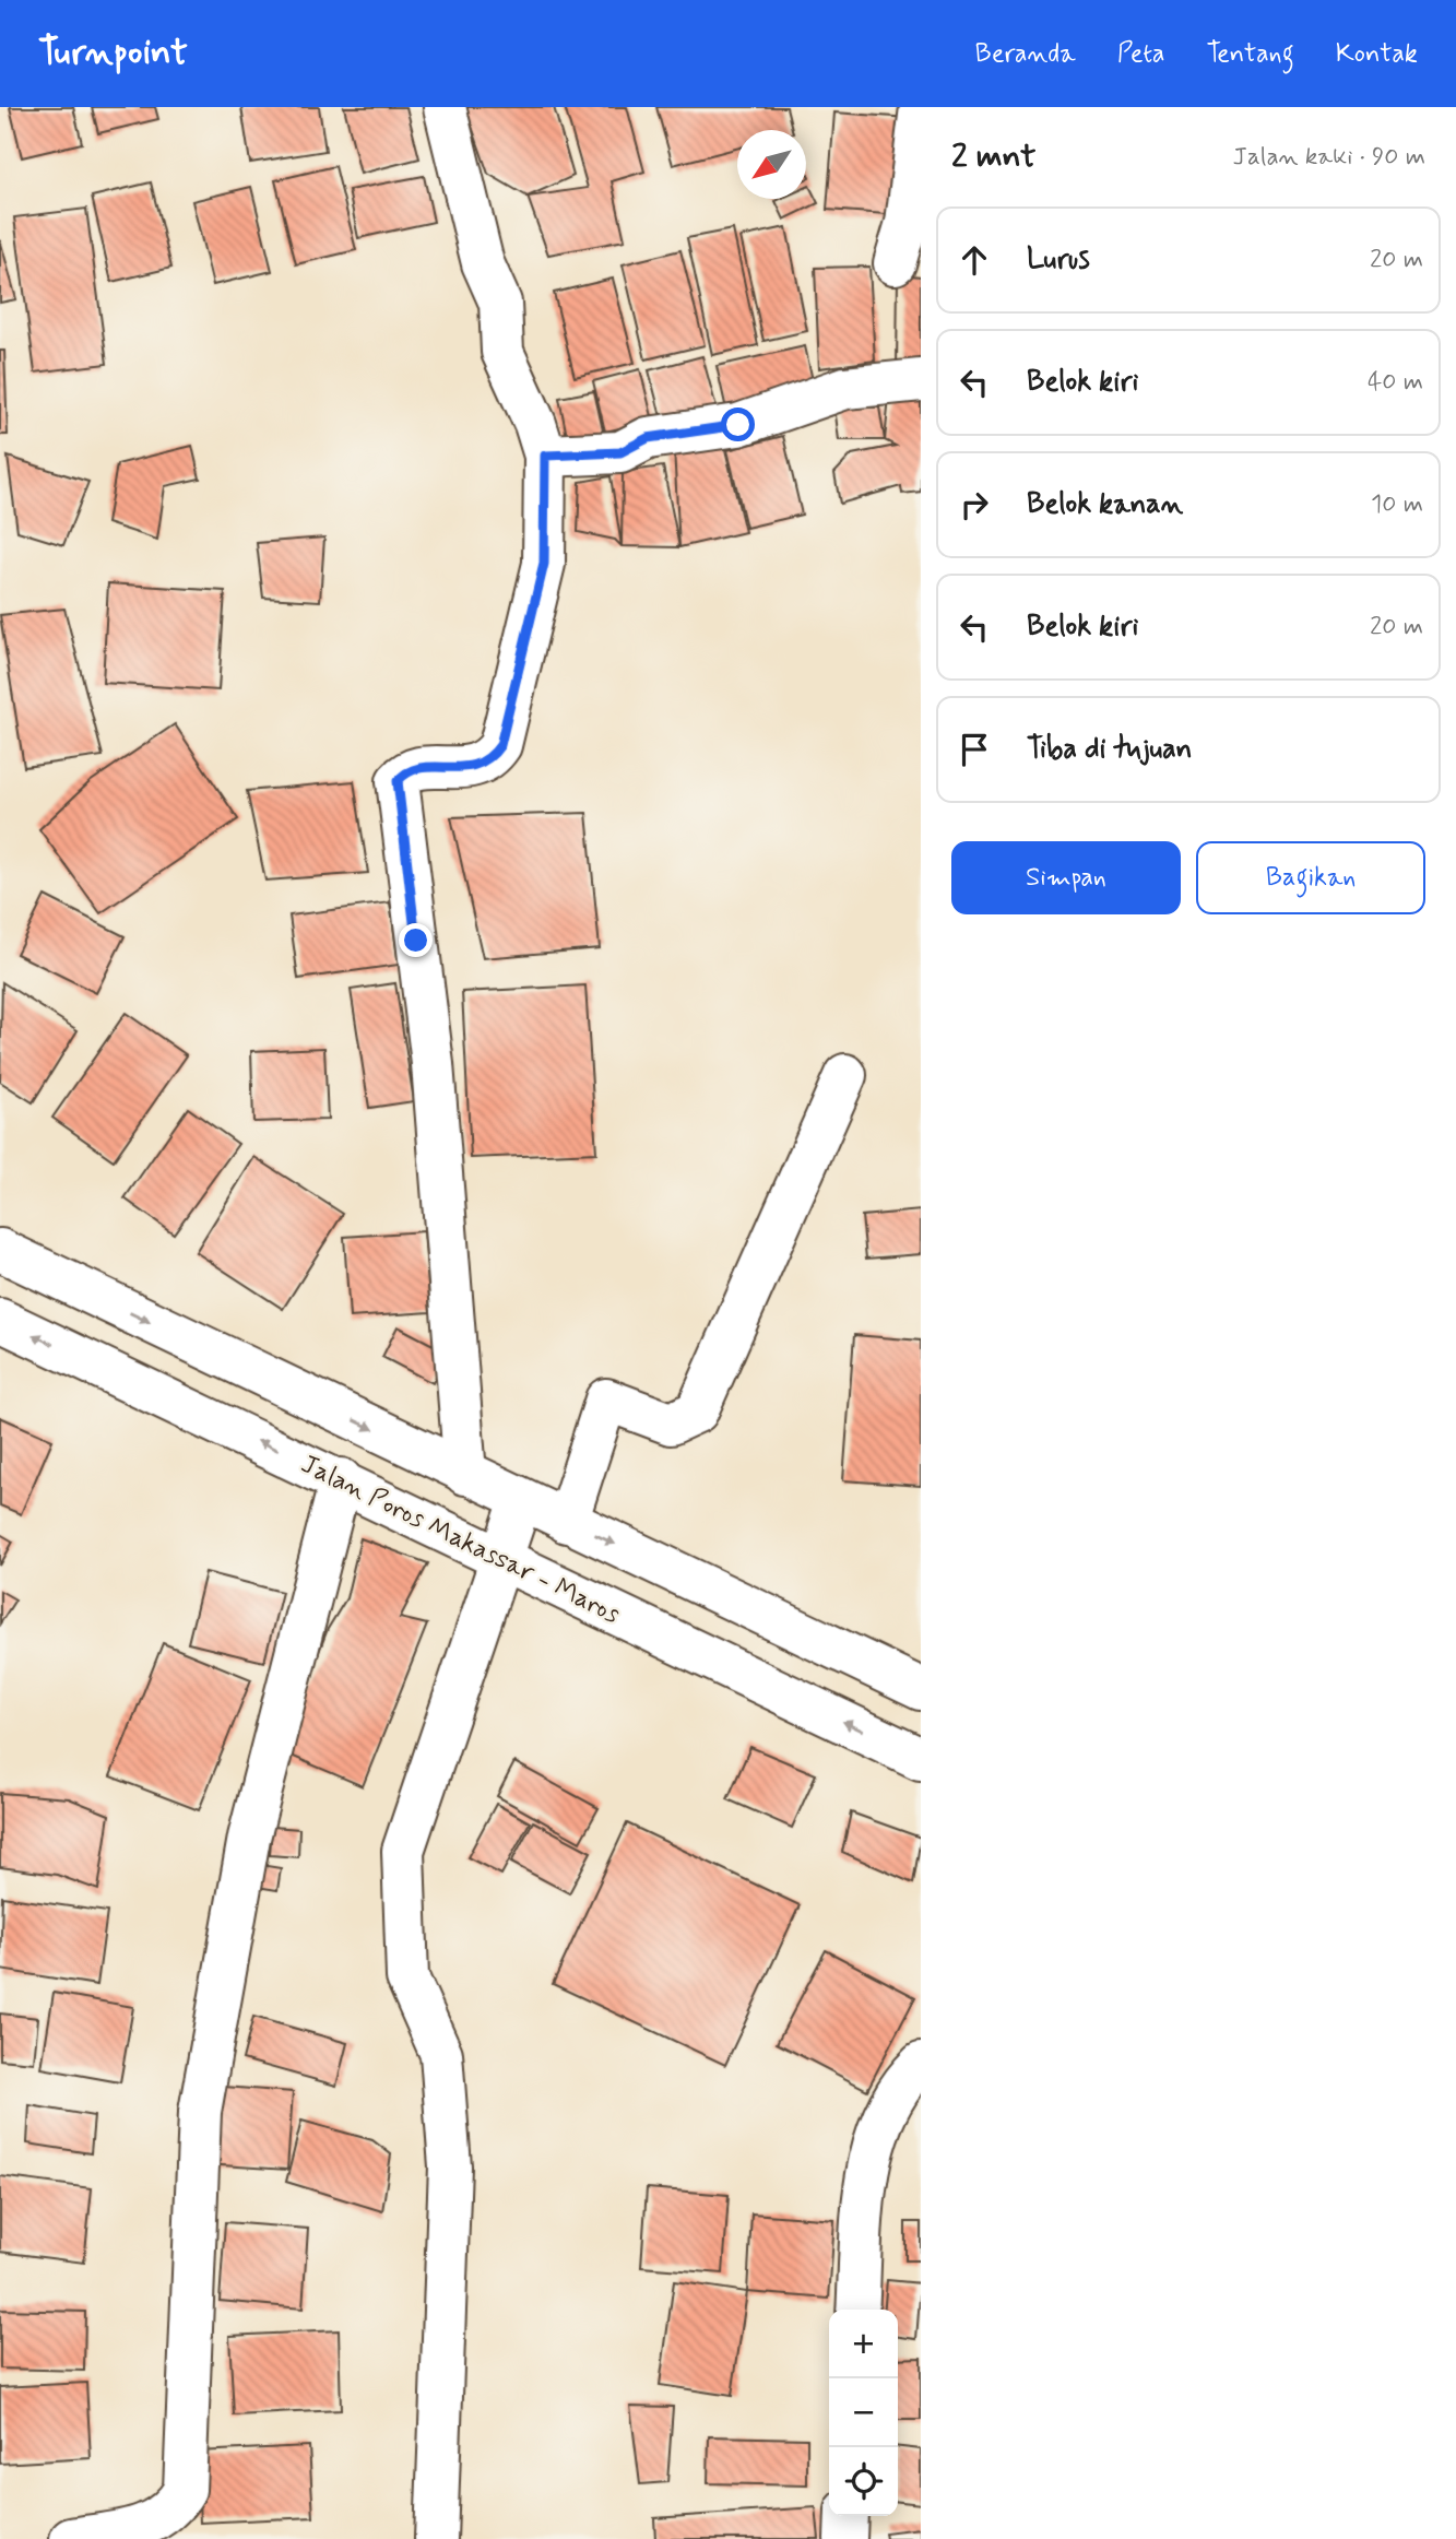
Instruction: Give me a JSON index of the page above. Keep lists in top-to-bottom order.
{
  "streets": {
    "main road": ["Jalan Poros Makassar - Maros"]
  },
  "north": "bottom left",
  "page": {
    "header": "Turnpoint",
    "nav": [
      "Beranda",
      "Peta",
      "Tentang",
      "Kontak"
    ],
    "heading": ["2 mnt", "Jalan kaki · 90 m"],
    "list": [
      ["Lurus", "20 m"],
      ["Belok kiri", "40 m"],
      ["Belok kanan", "10 m"],
      ["Belok kiri", "20 m"],
      "Tiba di tujuan"
    ],
    "buttons": ["Simpan", "Bagikan"],
    "map_buttons": ["+", "−"]
  }
}
